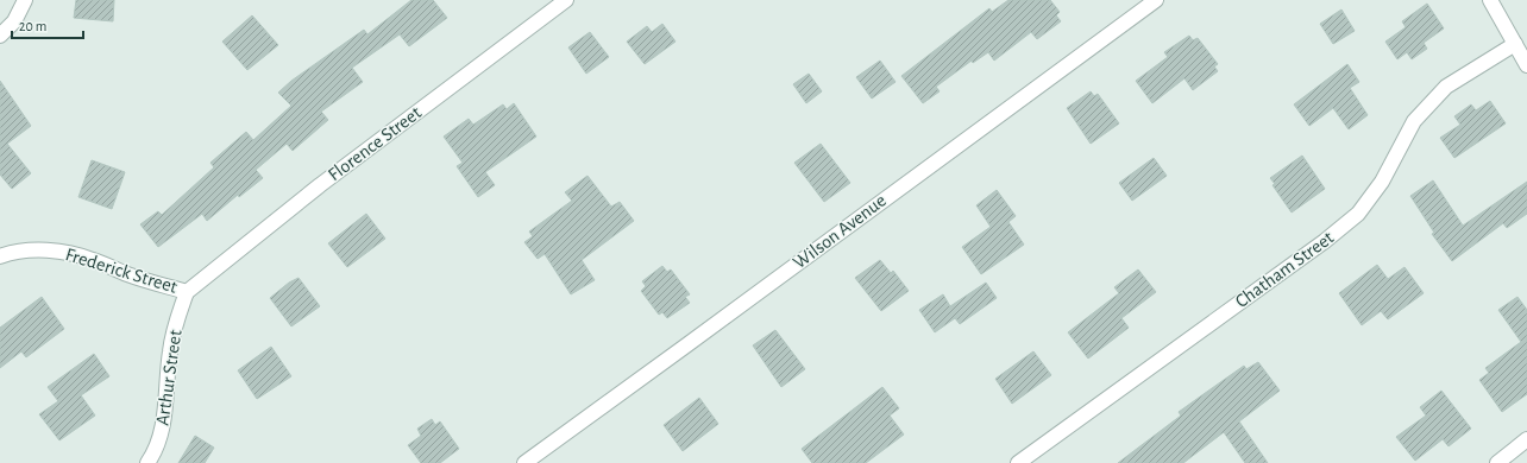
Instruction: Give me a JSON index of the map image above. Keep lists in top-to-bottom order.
{
  "streets": {
    "street": [
      "Florence Street",
      "Wilson Avenue",
      "Chatham Street",
      "Frederick Street",
      "Arthur Street"
    ]
  },
  "crossings": [
    ["Florence Street", "Frederick Street"],
    ["Florence Street", "Arthur Street"],
    ["Frederick Street", "Arthur Street"]
  ],
  "scale_bar": "20 m"
}
